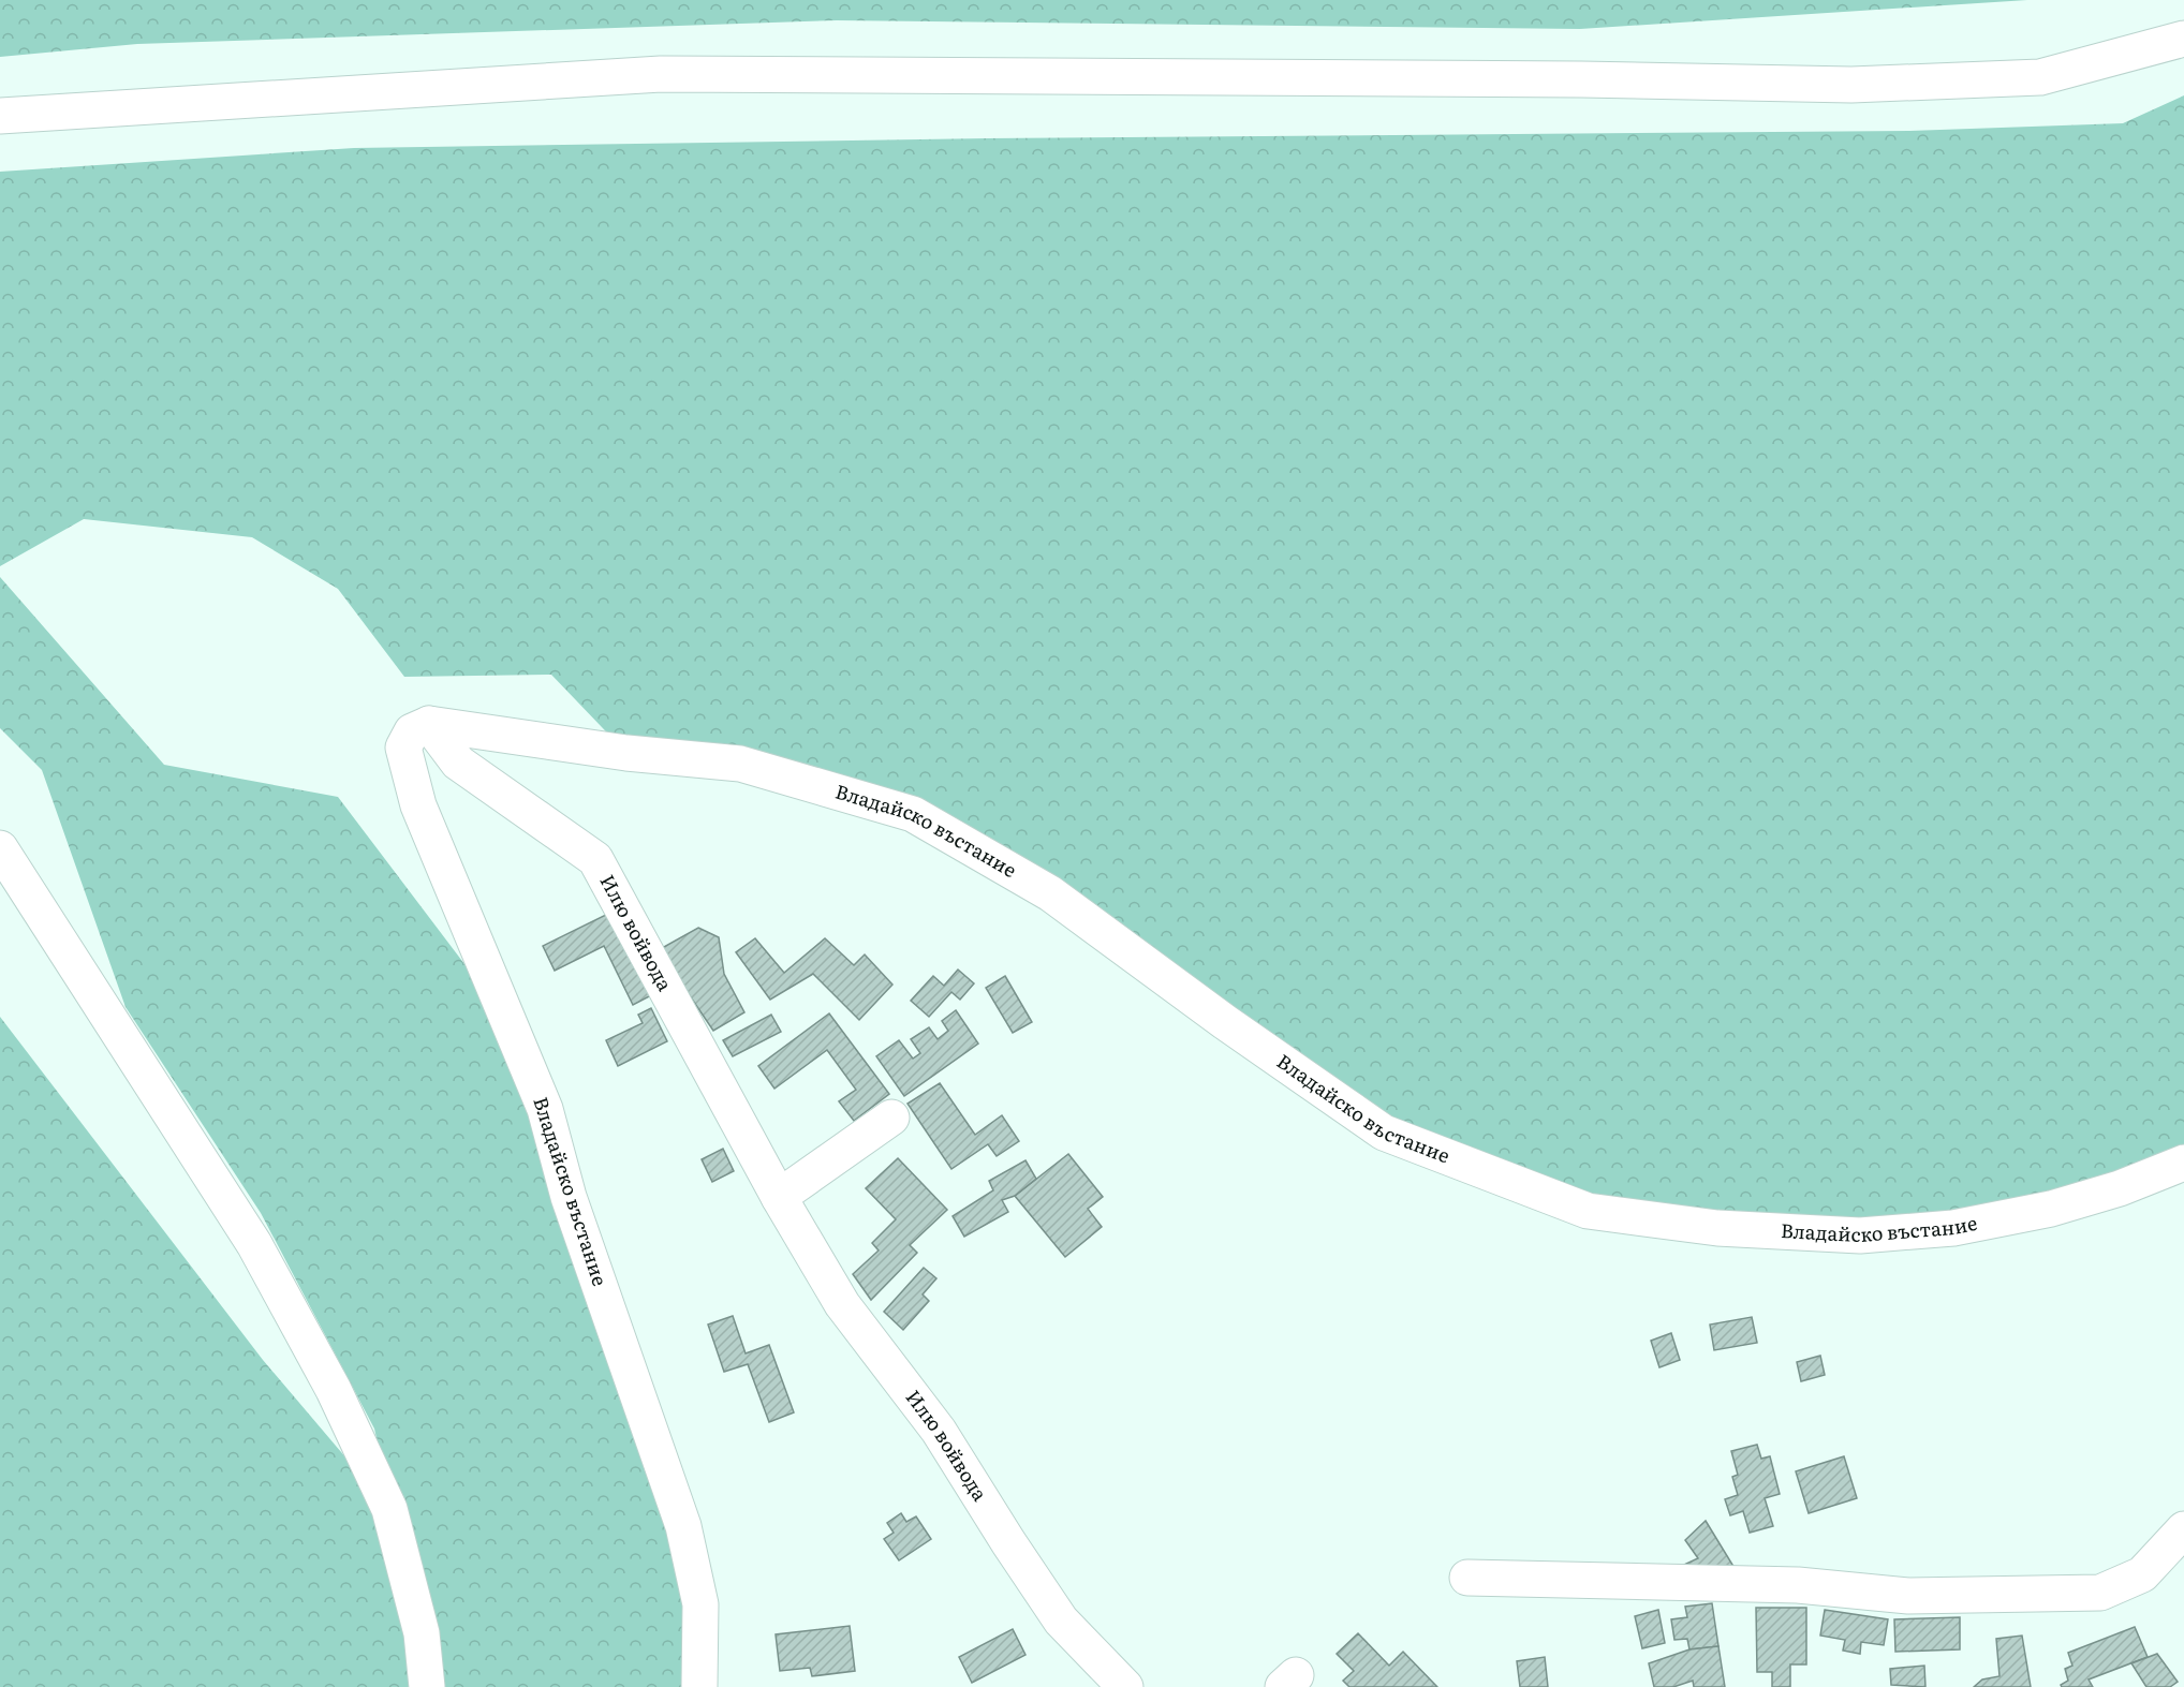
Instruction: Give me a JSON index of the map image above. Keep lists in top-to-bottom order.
{
  "streets": {
    "street": ["Владайско въстание", "Илю войвода"]
  },
  "crossings": [
    ["Владайско въстание", "Илю войвода"]
  ]
}
